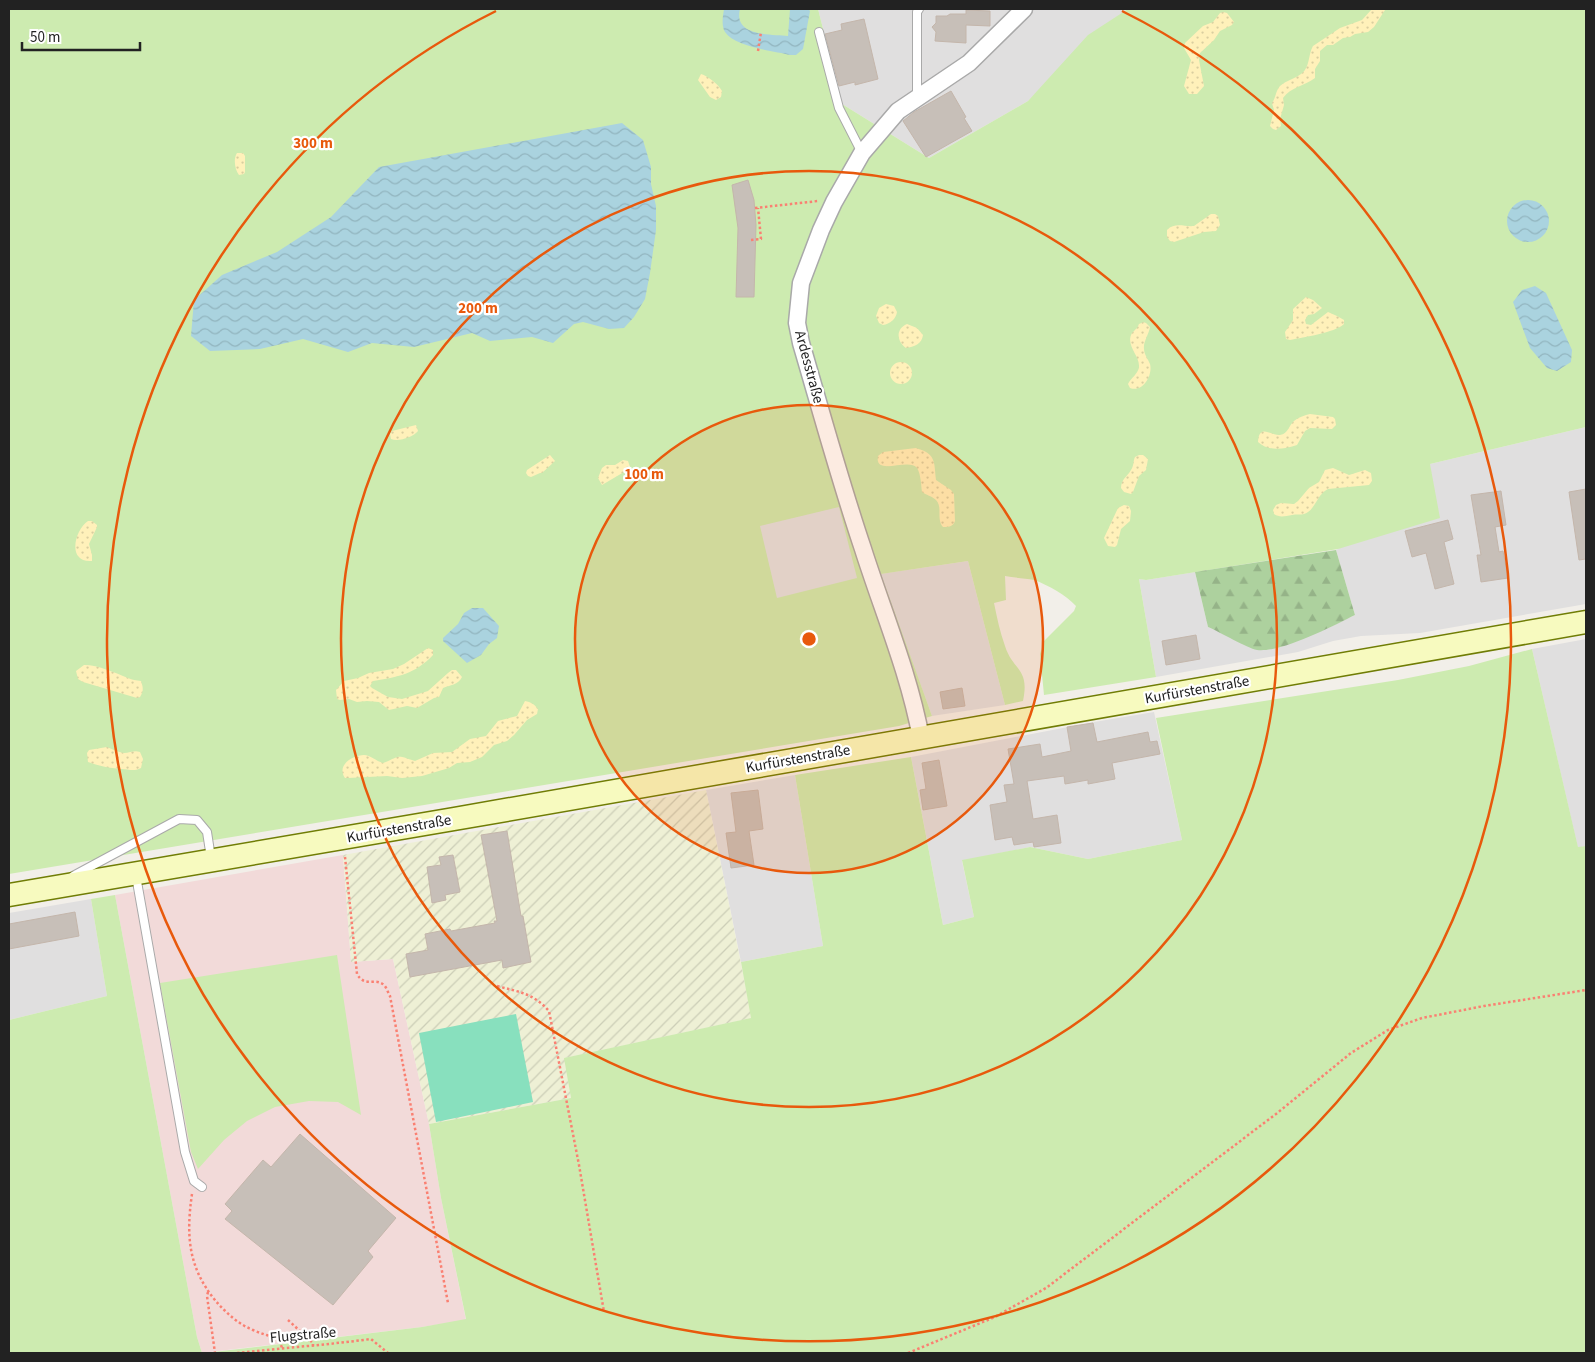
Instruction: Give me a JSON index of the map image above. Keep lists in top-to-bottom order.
{
  "streets": {
    "main road": ["Kurfürstenstraße"],
    "street": ["Ardesstraße"],
    "path": ["Flugstraße"]
  },
  "crossings": [
    ["Ardesstraße", "Kurfürstenstraße"]
  ],
  "scale_bar": "50 m",
  "rings": ["300 m", "200 m", "100 m"]
}
